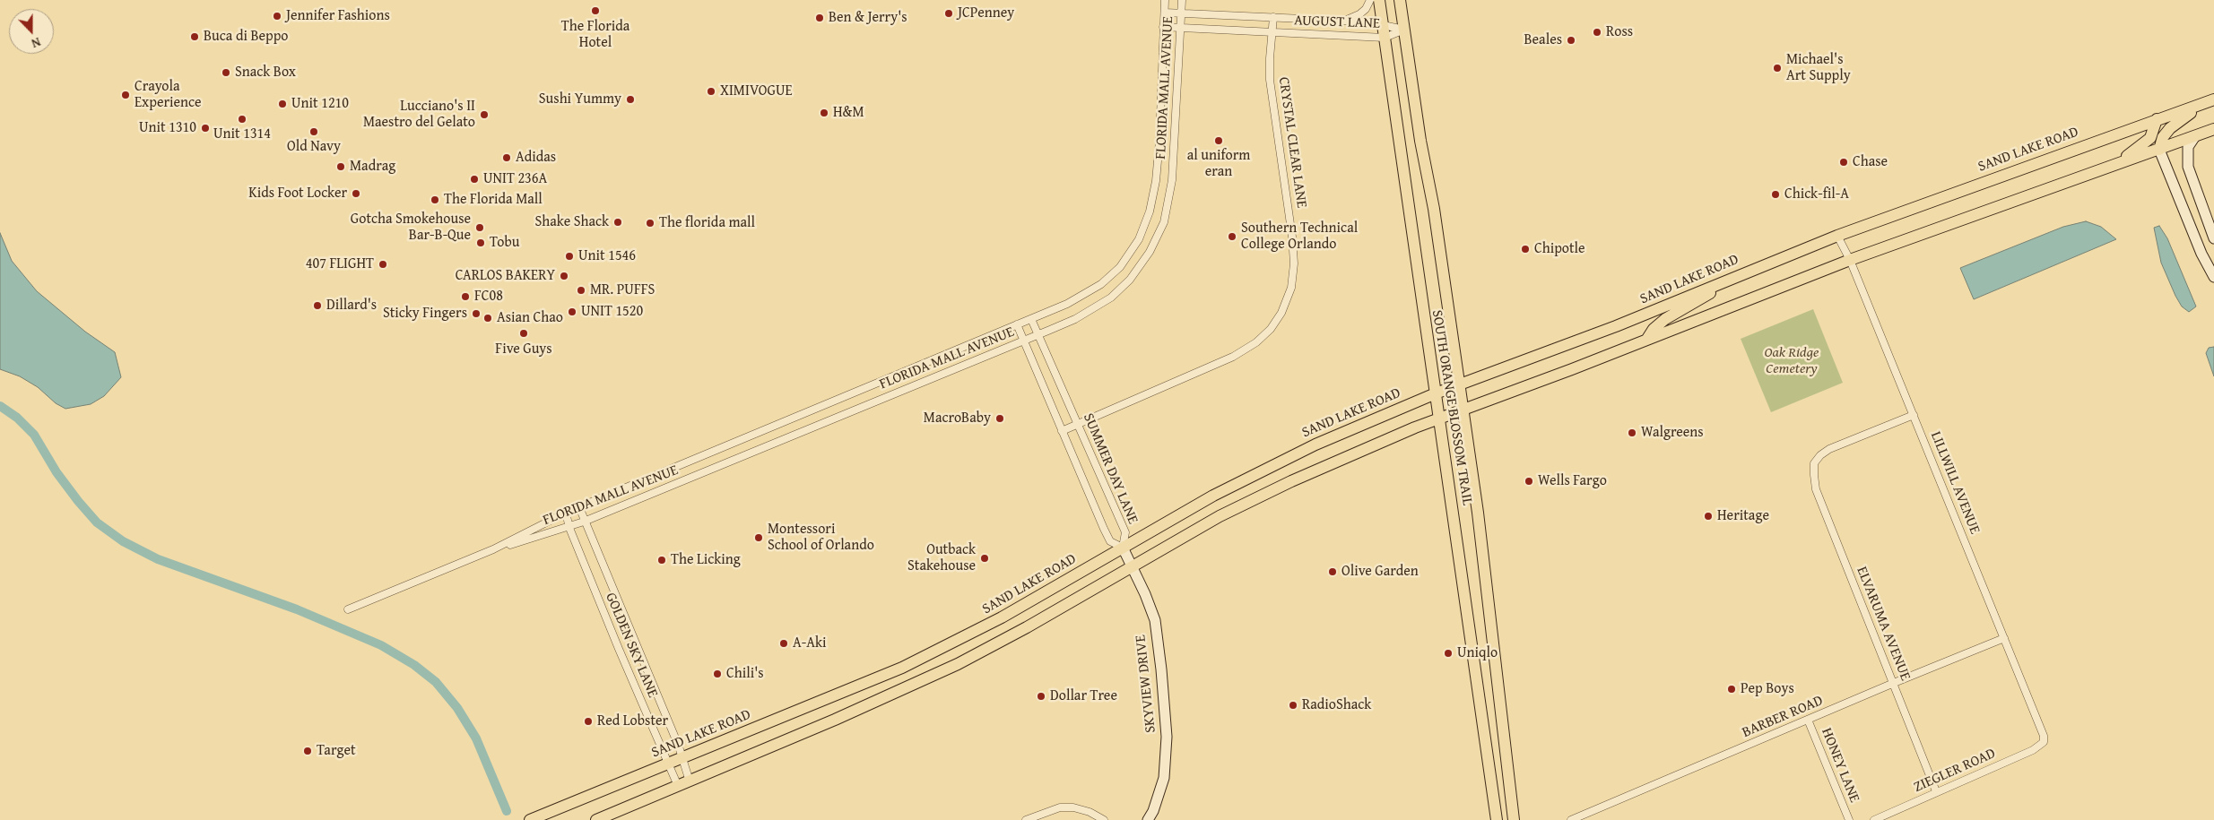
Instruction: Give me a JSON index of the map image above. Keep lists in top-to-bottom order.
{
  "streets": {
    "main road": ["SAND LAKE ROAD", "SOUTH ORANGE BLOSSOM TRAIL"],
    "street": [
      "AUGUST LANE",
      "FLORIDA MALL AVENUE",
      "CRYSTAL CLEAR LANE",
      "SUMMER DAY LANE",
      "LILLWILL AVENUE",
      "ELVARUMA AVENUE",
      "GOLDEN SKY LANE",
      "SKYVIEW DRIVE",
      "BARBER ROAD",
      "HONEY LANE",
      "ZIEGLER ROAD"
    ]
  },
  "crossings": [
    ["AUGUST LANE", "FLORIDA MALL AVENUE"],
    ["AUGUST LANE", "CRYSTAL CLEAR LANE"],
    ["AUGUST LANE", "SOUTH ORANGE BLOSSOM TRAIL"],
    ["FLORIDA MALL AVENUE", "SUMMER DAY LANE"],
    ["FLORIDA MALL AVENUE", "GOLDEN SKY LANE"],
    ["CRYSTAL CLEAR LANE", "SUMMER DAY LANE"],
    ["SAND LAKE ROAD", "SOUTH ORANGE BLOSSOM TRAIL"],
    ["SAND LAKE ROAD", "SUMMER DAY LANE"],
    ["SAND LAKE ROAD", "LILLWILL AVENUE"],
    ["SAND LAKE ROAD", "GOLDEN SKY LANE"],
    ["SAND LAKE ROAD", "SKYVIEW DRIVE"],
    ["SUMMER DAY LANE", "SKYVIEW DRIVE"],
    ["LILLWILL AVENUE", "ELVARUMA AVENUE"],
    ["LILLWILL AVENUE", "BARBER ROAD"],
    ["LILLWILL AVENUE", "ZIEGLER ROAD"],
    ["ELVARUMA AVENUE", "BARBER ROAD"],
    ["ELVARUMA AVENUE", "ZIEGLER ROAD"],
    ["BARBER ROAD", "HONEY LANE"]
  ],
  "parks": ["Oak Ridge Cemetery"],
  "places": [
    "The Florida Hotel",
    "JCPenney",
    "Jennifer Fashions",
    "Ben & Jerry's",
    "Ross",
    "Buca di Beppo",
    "Beales",
    "Michael's Art Supply",
    "Snack Box",
    "XIMIVOGUE",
    "Crayola Experience",
    "Sushi Yummy",
    "Unit 1210",
    "H&M",
    "Lucciano's II Maestro del Gelato",
    "Unit 1314",
    "Unit 1310",
    "Old Navy",
    "al uniform eran",
    "Adidas",
    "Chase",
    "Madrag",
    "UNIT 236A",
    "Kids Foot Locker",
    "Chick-fil-A",
    "The Florida Mall",
    "Shake Shack",
    "The florida mall",
    "Gotcha Smokehouse Bar-B-Que",
    "Southern Technical College Orlando",
    "Tobu",
    "Chipotle",
    "Unit 1546",
    "407 FLIGHT",
    "CARLOS BAKERY",
    "MR. PUFFS",
    "FC08",
    "Dillard's",
    "UNIT 1520",
    "Sticky Fingers",
    "Asian Chao",
    "Five Guys",
    "MacroBaby",
    "Walgreens",
    "Wells Fargo",
    "Heritage",
    "Montessori School of Orlando",
    "Outback Stakehouse",
    "The Licking",
    "Olive Garden",
    "A-Aki",
    "Uniqlo",
    "Chili's",
    "Pep Boys",
    "Dollar Tree",
    "RadioShack",
    "Red Lobster",
    "Target"
  ],
  "north": "bottom"
}
